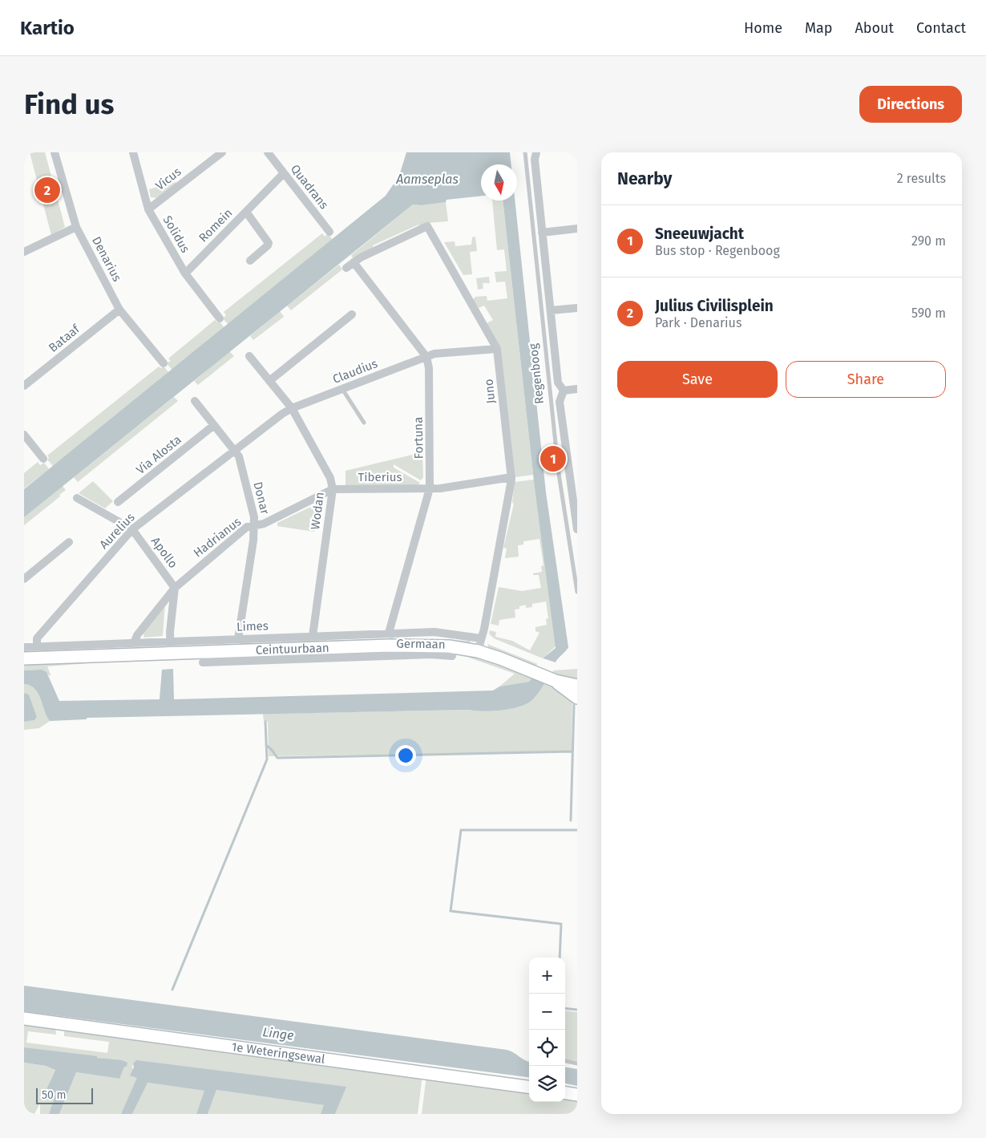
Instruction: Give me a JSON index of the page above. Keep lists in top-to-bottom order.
{
  "streets": {
    "street": [
      "Vicus",
      "Quadrans",
      "Romein",
      "Solidus",
      "Denarius",
      "Bataaf",
      "Claudius",
      "Regenboog",
      "Juno",
      "Fortuna",
      "Via Alosta",
      "Tiberius",
      "Donar",
      "Wodan",
      "Aurelius",
      "Hadrianus",
      "Apollo",
      "Limes",
      "Germaan",
      "Ceintuurbaan",
      "1e Weteringsewal"
    ]
  },
  "crossings": [
    ["Vicus", "Solidus"],
    ["Quadrans", "Romein"],
    ["Romein", "Solidus"],
    ["Denarius", "Bataaf"],
    ["Claudius", "Juno"],
    ["Claudius", "Fortuna"],
    ["Claudius", "Donar"],
    ["Claudius", "Wodan"],
    ["Claudius", "Aurelius"],
    ["Juno", "Tiberius"],
    ["Juno", "Limes"],
    ["Juno", "Ceintuurbaan"],
    ["Fortuna", "Tiberius"],
    ["Fortuna", "Limes"],
    ["Via Alosta", "Donar"],
    ["Tiberius", "Donar"],
    ["Tiberius", "Wodan"],
    ["Tiberius", "Hadrianus"],
    ["Donar", "Aurelius"],
    ["Donar", "Hadrianus"],
    ["Donar", "Limes"],
    ["Donar", "Ceintuurbaan"],
    ["Wodan", "Limes"],
    ["Aurelius", "Apollo"],
    ["Aurelius", "Limes"],
    ["Hadrianus", "Apollo"],
    ["Hadrianus", "Limes"],
    ["Apollo", "Limes"],
    ["Apollo", "Ceintuurbaan"],
    ["Limes", "Ceintuurbaan"],
    ["Germaan", "Ceintuurbaan"]
  ],
  "water": ["Aamseplas", "Linge"],
  "scale_bar": "50 m",
  "north": "bottom",
  "page": {
    "header": "Kartio",
    "nav": [
      "Home",
      "Map",
      "About",
      "Contact"
    ],
    "buttons": [
      "Directions",
      ["Save", "Share"]
    ],
    "title": "Find us",
    "heading": ["Nearby", "2 results"],
    "pins": ["2", "1"],
    "list": [
      {
        "mark": "1",
        "name": "Sneeuwjacht",
        "note": "Bus stop · Regenboog",
        "value": "290 m"
      },
      {
        "mark": "2",
        "name": "Julius Civilisplein",
        "note": "Park · Denarius",
        "value": "590 m"
      }
    ],
    "map_buttons": ["+", "−"],
    "scale": "50 m"
  }
}
